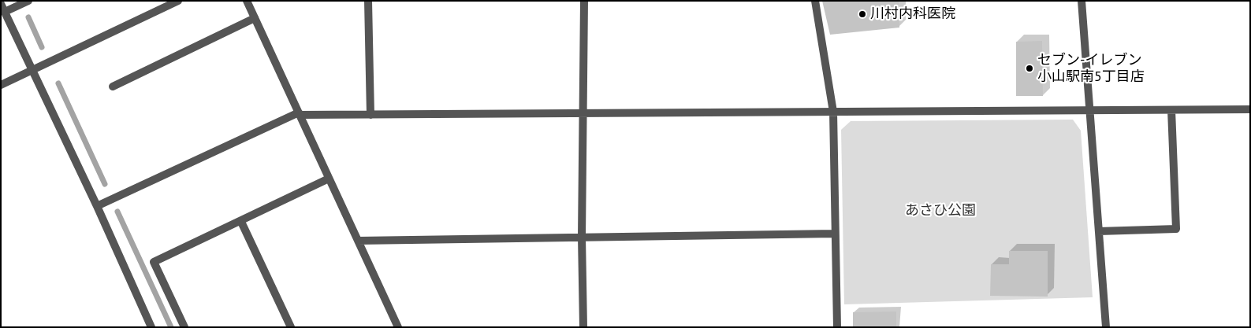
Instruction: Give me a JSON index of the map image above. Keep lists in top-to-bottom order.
{
  "parks": ["あさひ公園"],
  "places": ["川村内科医院", "セブン-イレブン 小山駅南5丁目店"]
}
